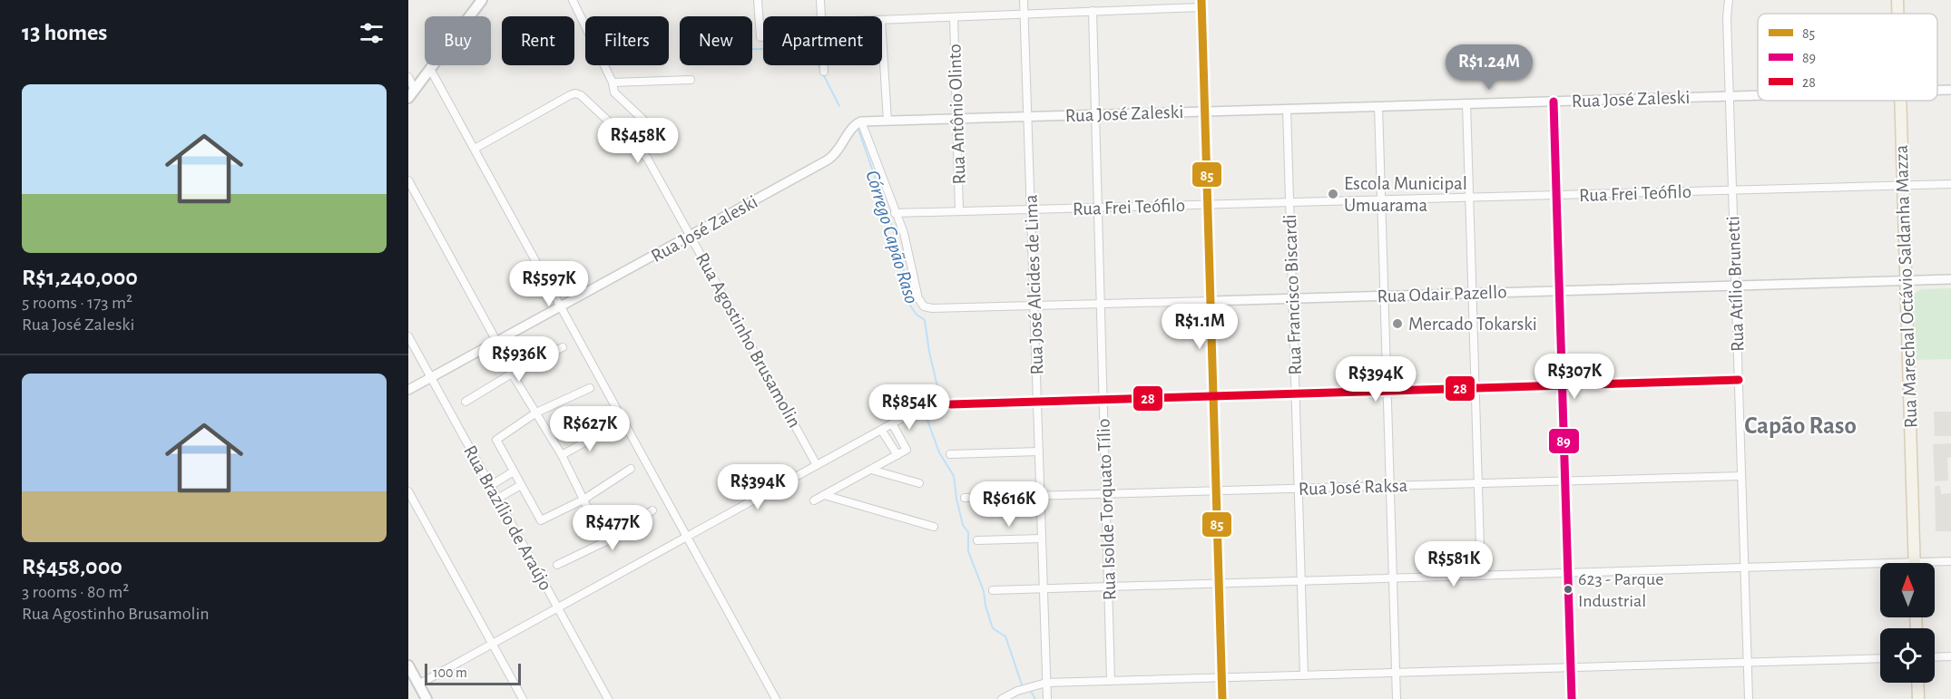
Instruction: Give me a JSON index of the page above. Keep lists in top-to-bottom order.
{
  "streets": {
    "main road": ["Rua Marechal Octávio Saldanha Mazza"],
    "street": [
      "Rua José Zaleski",
      "Rua Antônio Olinto",
      "Rua Frei Teófilo",
      "Rua Atílio Brunetti",
      "Rua José Alcides de Lima",
      "Rua Odair Pazello",
      "Rua Francisco Biscardi",
      "Rua Agostinho Brusamolin",
      "Rua José Raksa",
      "Rua Isolde Torquato Tílio",
      "Rua Brazílio de Araújo"
    ]
  },
  "crossings": [
    ["Rua José Zaleski", "Rua Antônio Olinto"],
    ["Rua José Zaleski", "Rua Atílio Brunetti"],
    ["Rua José Zaleski", "Rua José Alcides de Lima"],
    ["Rua José Zaleski", "Rua Francisco Biscardi"],
    ["Rua José Zaleski", "Rua Agostinho Brusamolin"],
    ["Rua José Zaleski", "Rua Isolde Torquato Tílio"],
    ["Rua José Zaleski", "Rua Brazílio de Araújo"],
    ["Rua Antônio Olinto", "Rua Frei Teófilo"],
    ["Rua Frei Teófilo", "Rua Atílio Brunetti"],
    ["Rua Frei Teófilo", "Rua José Alcides de Lima"],
    ["Rua Frei Teófilo", "Rua Marechal Octávio Saldanha Mazza"],
    ["Rua Frei Teófilo", "Rua Odair Pazello"],
    ["Rua Frei Teófilo", "Rua Francisco Biscardi"],
    ["Rua Frei Teófilo", "Rua Isolde Torquato Tílio"],
    ["Rua Atílio Brunetti", "Rua Odair Pazello"],
    ["Rua Atílio Brunetti", "Rua José Raksa"],
    ["Rua José Alcides de Lima", "Rua Odair Pazello"],
    ["Rua José Alcides de Lima", "Rua José Raksa"],
    ["Rua Marechal Octávio Saldanha Mazza", "Rua Odair Pazello"],
    ["Rua Odair Pazello", "Rua Francisco Biscardi"],
    ["Rua Odair Pazello", "Rua Isolde Torquato Tílio"],
    ["Rua Francisco Biscardi", "Rua José Raksa"],
    ["Rua José Raksa", "Rua Isolde Torquato Tílio"]
  ],
  "districts": ["Capão Raso"],
  "water": ["Córrego Capão Raso"],
  "places": ["Escola Municipal Umuarama", "Mercado Tokarski", "623 - Parque Industrial"],
  "lines": ["transit line 85", "transit line 89", "transit line 28"],
  "legend": ["85", "89", "28"],
  "scale_bar": "100 m",
  "north": "top",
  "page": {
    "heading": "13 homes",
    "chip": [
      "Buy",
      "Rent",
      "Filters",
      "New",
      "Apartment"
    ],
    "price": [
      "R$1.24M",
      "R$458K",
      "R$597K",
      "R$1.1M",
      "R$936K",
      "R$307K",
      "R$394K",
      "R$854K",
      "R$627K",
      "R$394K",
      "R$616K",
      "R$477K",
      "R$581K"
    ],
    "list": [
      {
        "name": "R$1,240,000",
        "note": "5 rooms · 173 m² · Rua José Zaleski"
      },
      {
        "name": "R$458,000",
        "note": "3 rooms · 80 m² · Rua Agostinho Brusamolin"
      }
    ],
    "scale": "100 m"
  }
}
